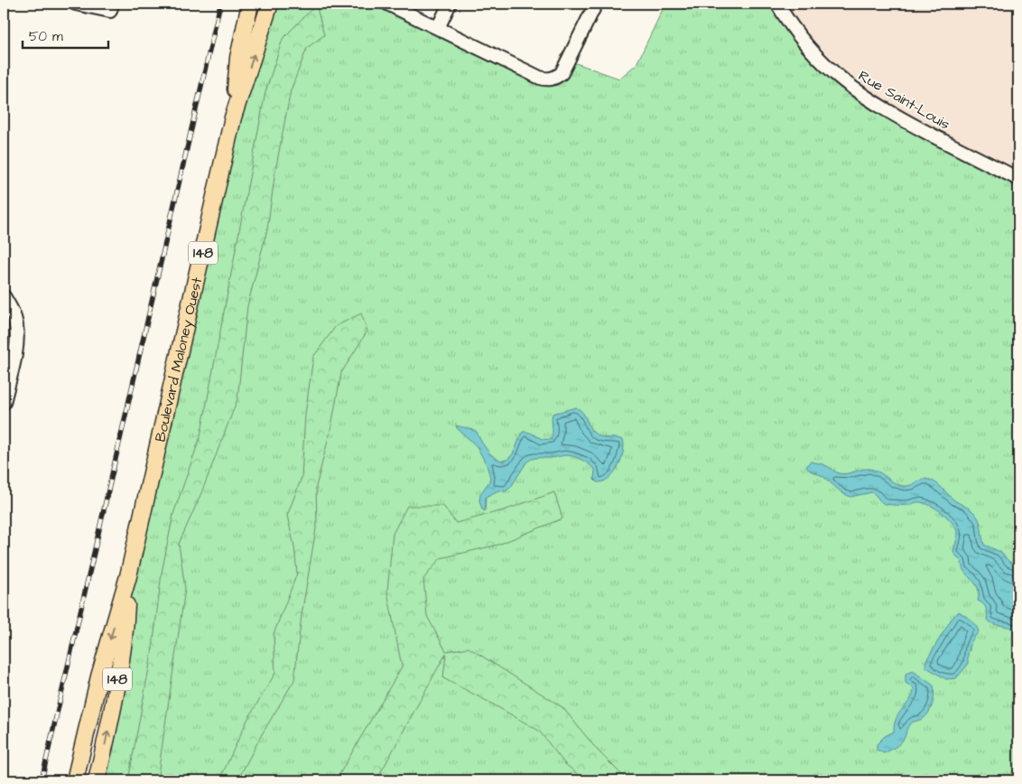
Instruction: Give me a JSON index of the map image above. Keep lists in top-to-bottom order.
{
  "streets": {
    "main road": ["148", "Boulevard Maloney Ouest"],
    "street": ["Rue Saint-Louis"]
  },
  "scale_bar": "50 m"
}
